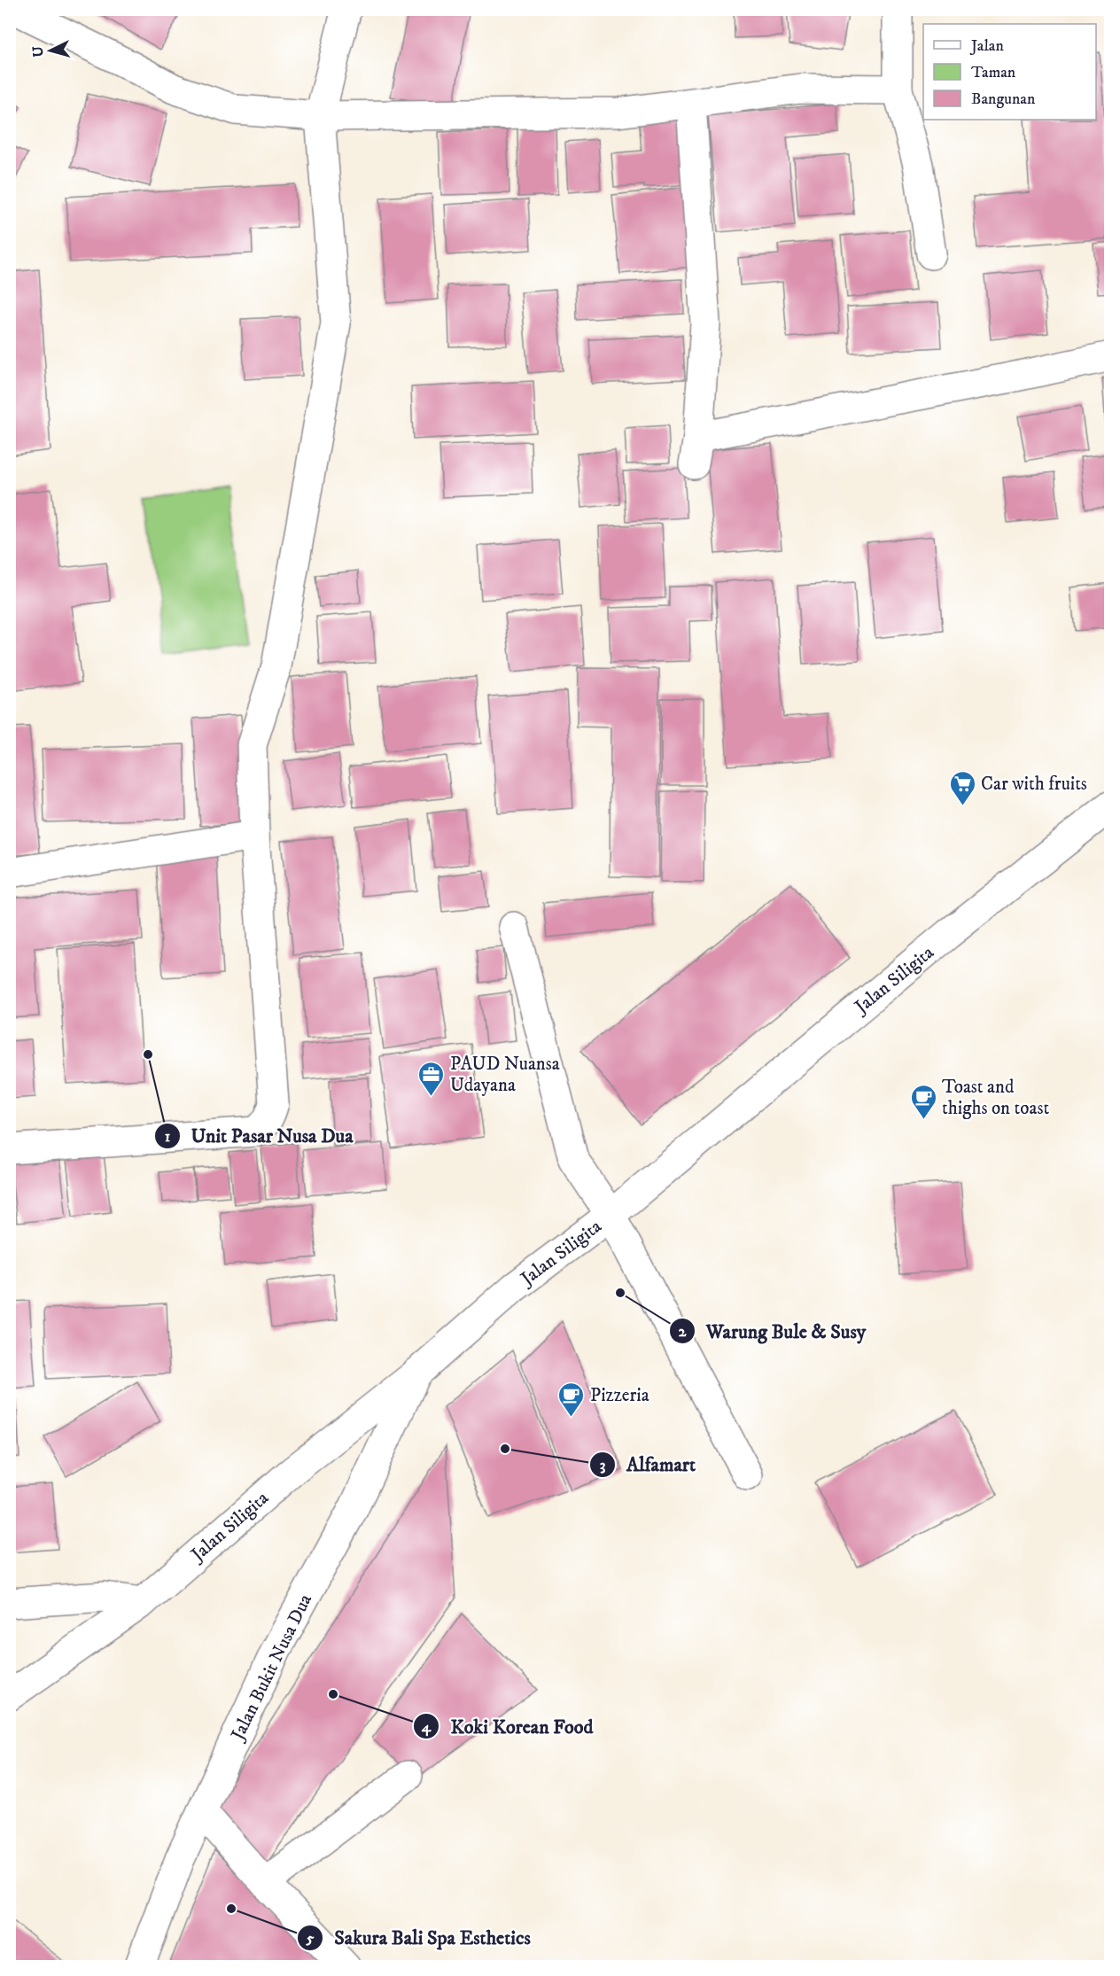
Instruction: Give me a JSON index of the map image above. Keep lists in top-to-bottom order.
{
  "streets": {
    "street": ["Jalan Siligita", "Jalan Bukit Nusa Dua"]
  },
  "crossings": [
    ["Jalan Siligita", "Jalan Bukit Nusa Dua"]
  ],
  "places": {
    "supermarket": ["Car with fruits"],
    "other": [
      "Unit Pasar Nusa Dua",
      "Warung Bule & Susy",
      "Alfamart",
      "Koki Korean Food",
      "Sakura Bali Spa Esthetics"
    ],
    "office": ["PAUD Nuansa Udayana"],
    "cafe": ["Toast and thighs on toast", "Pizzeria"]
  },
  "legend": ["Jalan", "Taman", "Bangunan"],
  "north": "left"
}
